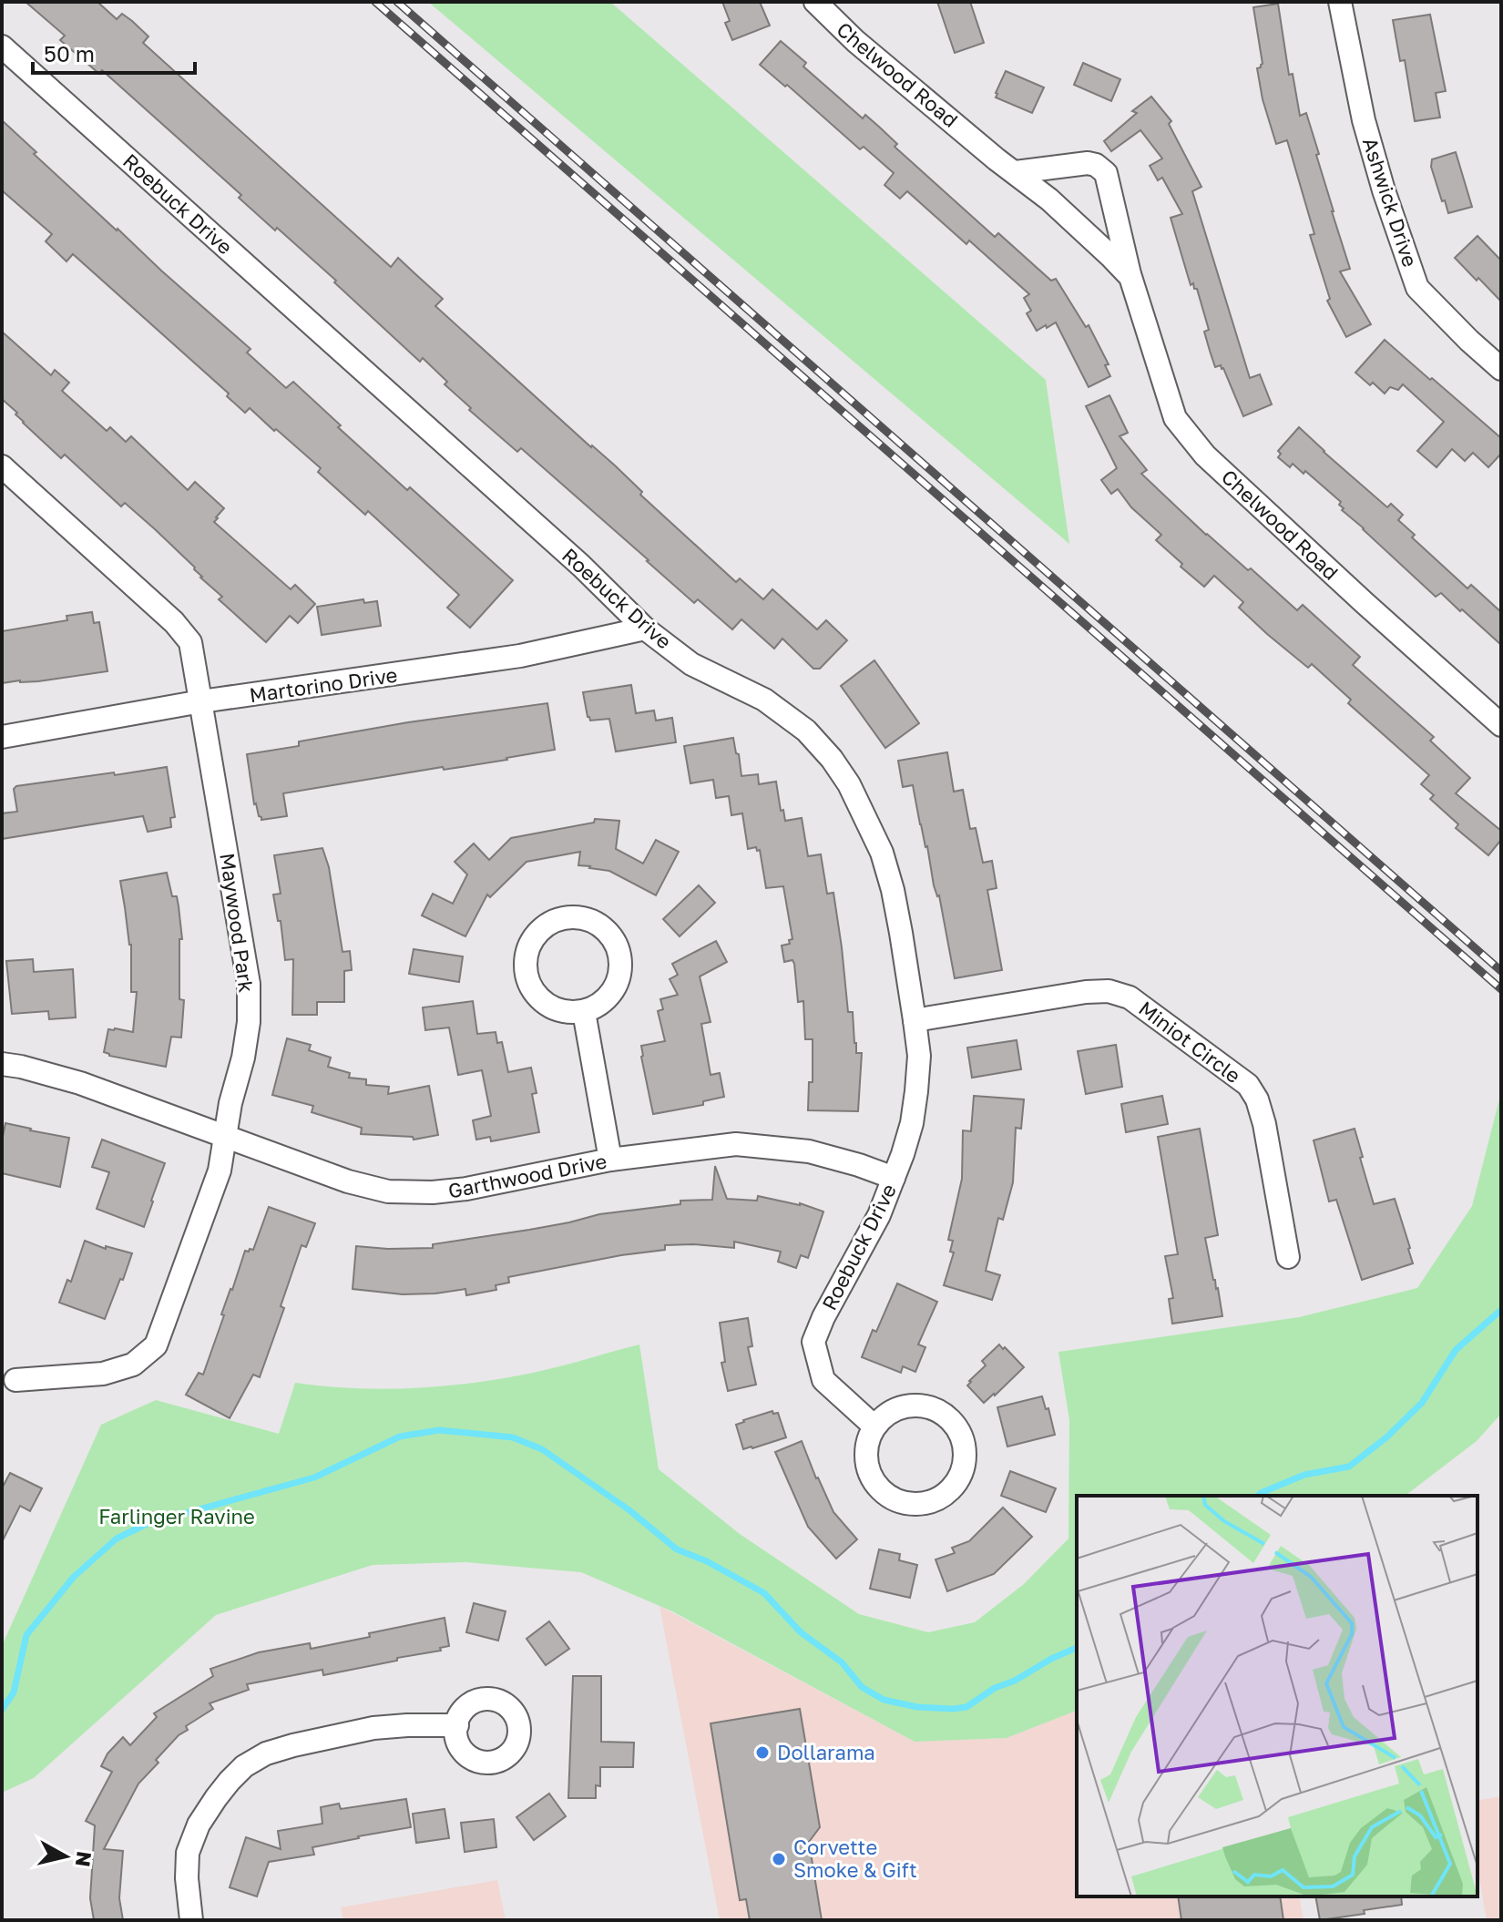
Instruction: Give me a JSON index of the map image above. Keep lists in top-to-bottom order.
{
  "streets": {
    "street": [
      "Chelwood Road",
      "Ashwick Drive",
      "Roebuck Drive",
      "Martorino Drive",
      "Maywood Park",
      "Miniot Circle",
      "Garthwood Drive"
    ]
  },
  "crossings": [
    ["Roebuck Drive", "Martorino Drive"],
    ["Roebuck Drive", "Miniot Circle"],
    ["Roebuck Drive", "Garthwood Drive"],
    ["Martorino Drive", "Maywood Park"],
    ["Maywood Park", "Garthwood Drive"]
  ],
  "parks": ["Farlinger Ravine"],
  "places": ["Dollarama", "Corvette Smoke & Gift"],
  "scale_bar": "50 m",
  "north": "right"
}
